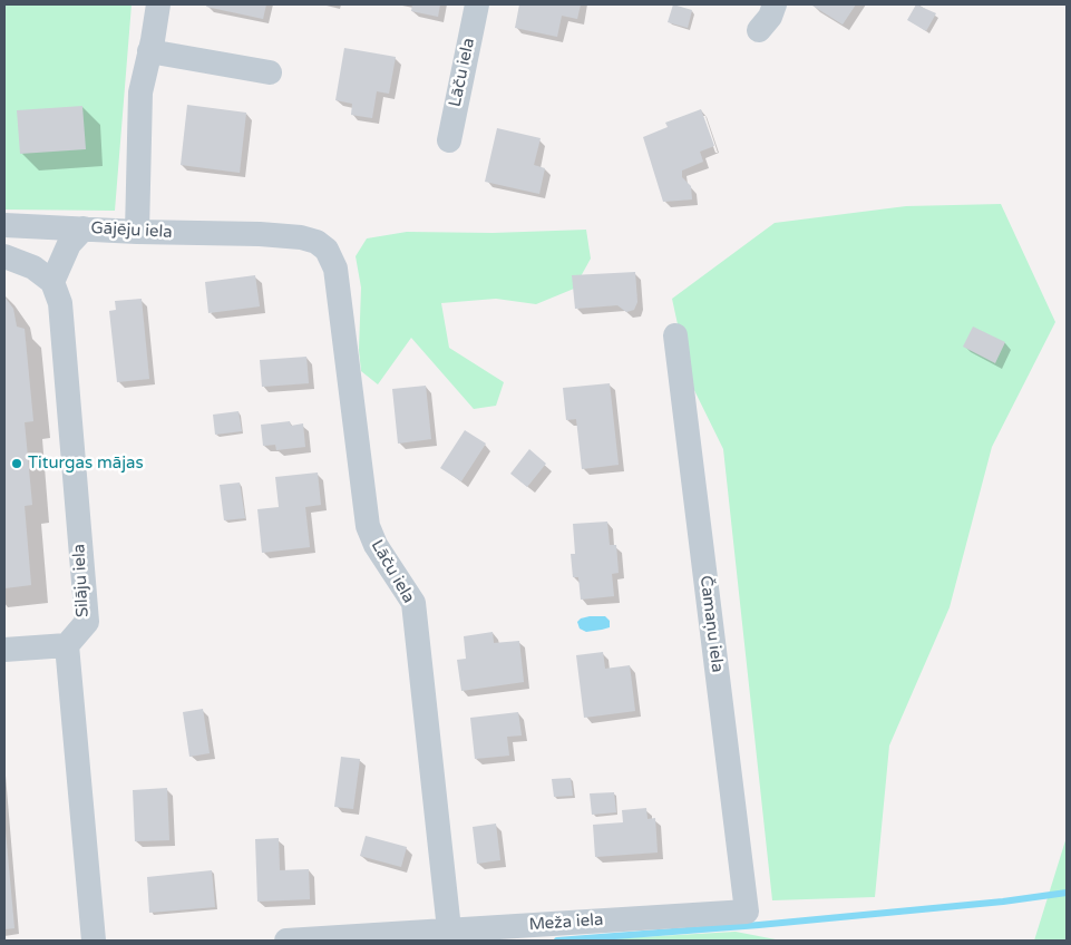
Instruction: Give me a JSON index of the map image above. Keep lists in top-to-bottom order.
{
  "streets": {
    "street": [
      "Lāču iela",
      "Gājēju iela",
      "Silāju iela",
      "Čamaņu iela",
      "Meža iela"
    ]
  },
  "crossings": [
    ["Lāču iela", "Gājēju iela"],
    ["Lāču iela", "Meža iela"],
    ["Čamaņu iela", "Meža iela"]
  ],
  "places": ["Titurgas mājas"]
}
